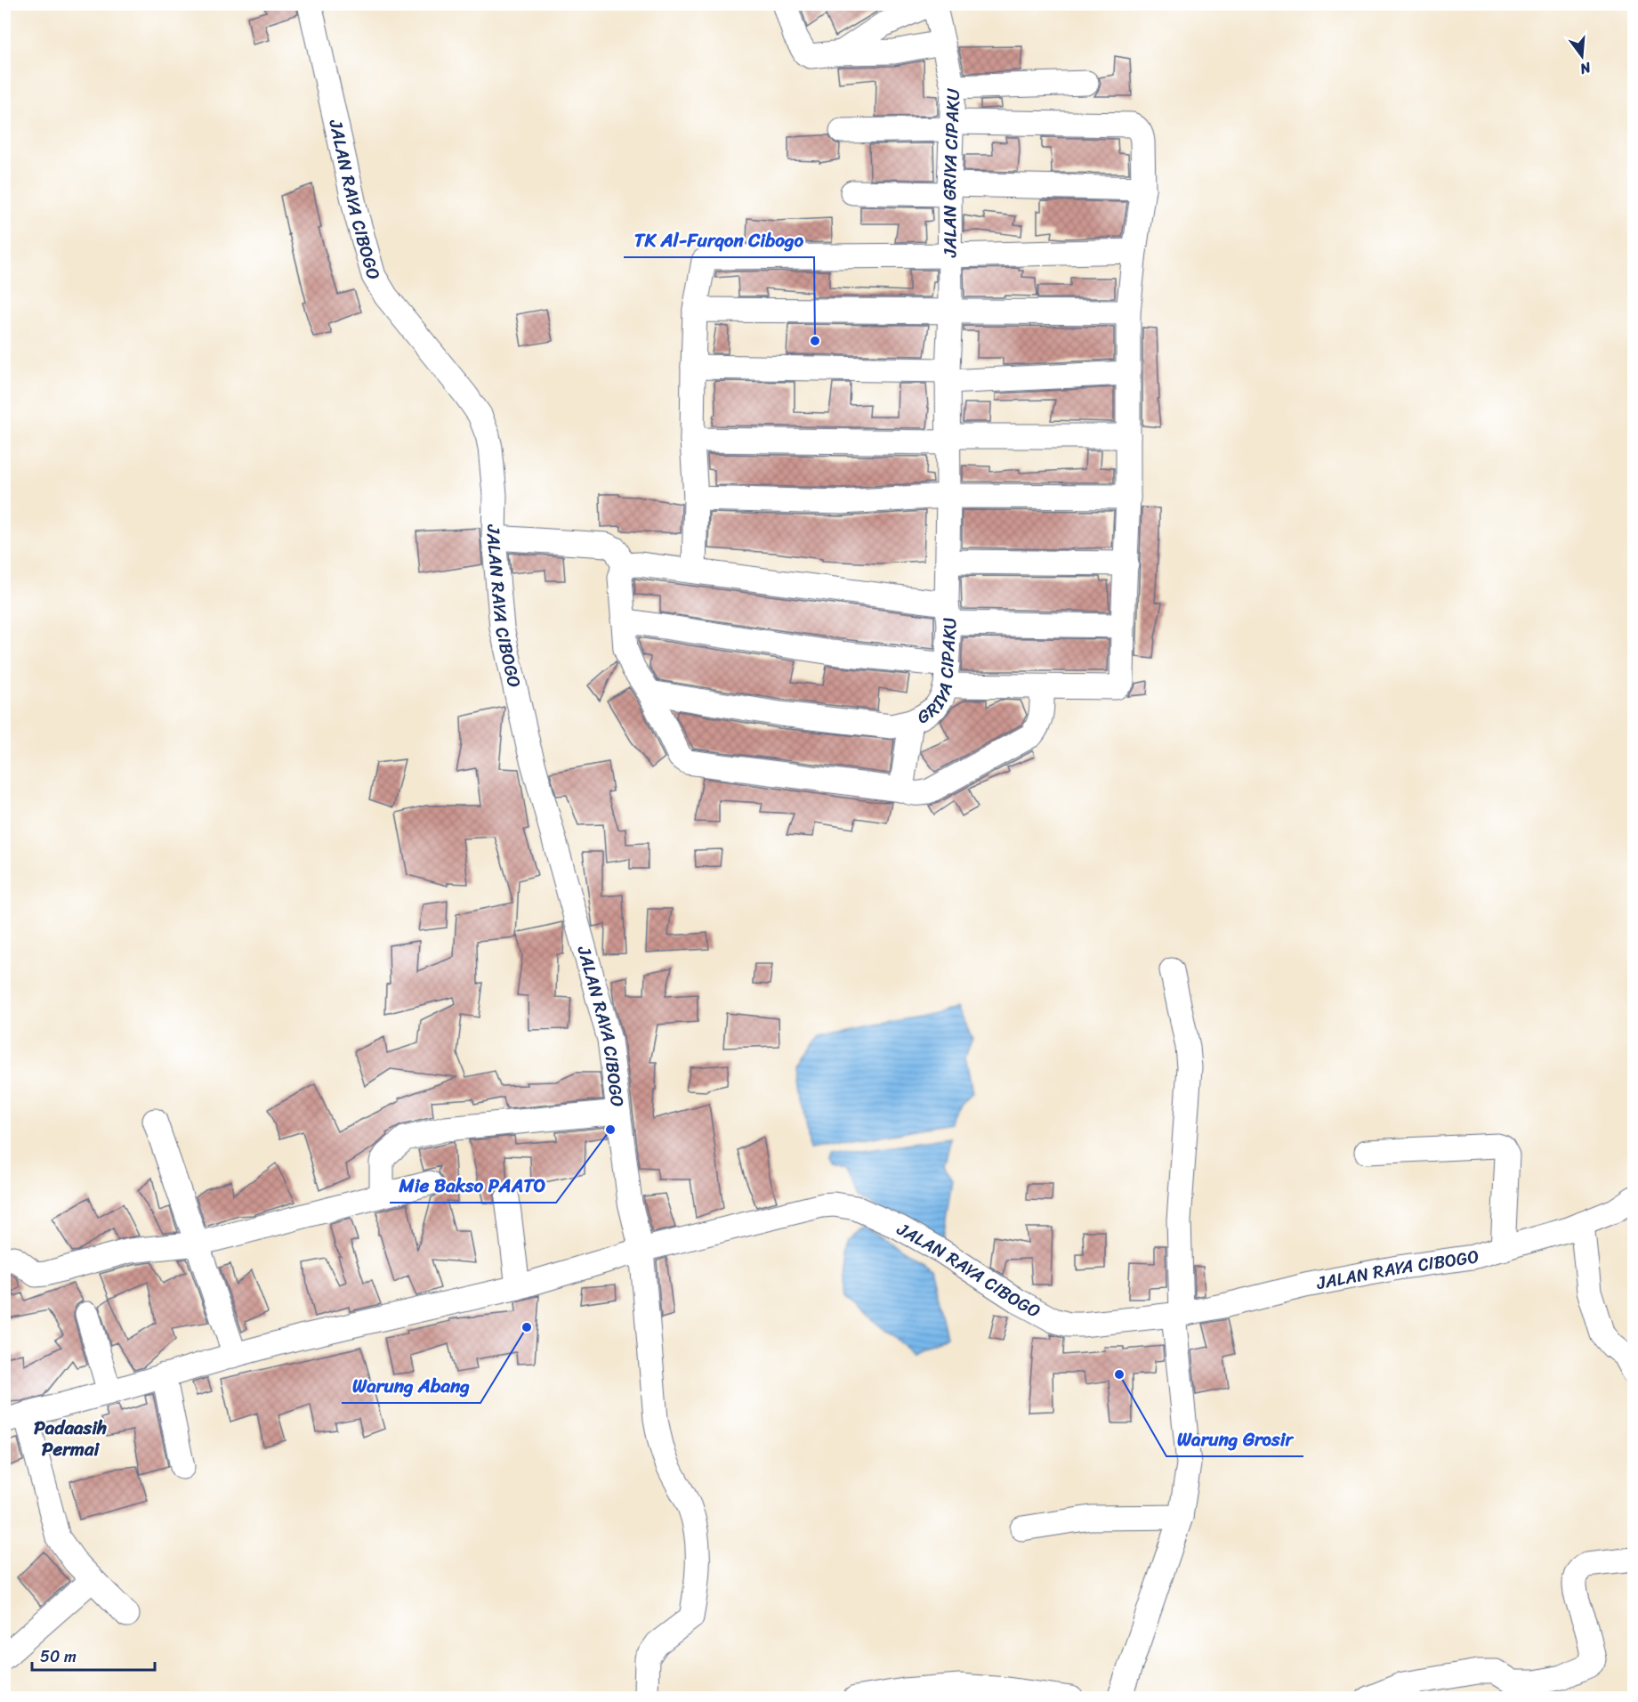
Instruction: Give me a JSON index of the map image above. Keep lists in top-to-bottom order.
{
  "streets": {
    "street": ["JALAN GRIYA CIPAKU", "JALAN RAYA CIBOGO", "GRIYA CIPAKU"]
  },
  "crossings": [
    ["JALAN GRIYA CIPAKU", "GRIYA CIPAKU"]
  ],
  "districts": ["Padaasih Permai"],
  "places": [
    "TK Al-Furqon Cibogo",
    "Mie Bakso PAATO",
    "Warung Abang",
    "Warung Grosir"
  ],
  "scale_bar": "50 m",
  "north": "bottom"
}
